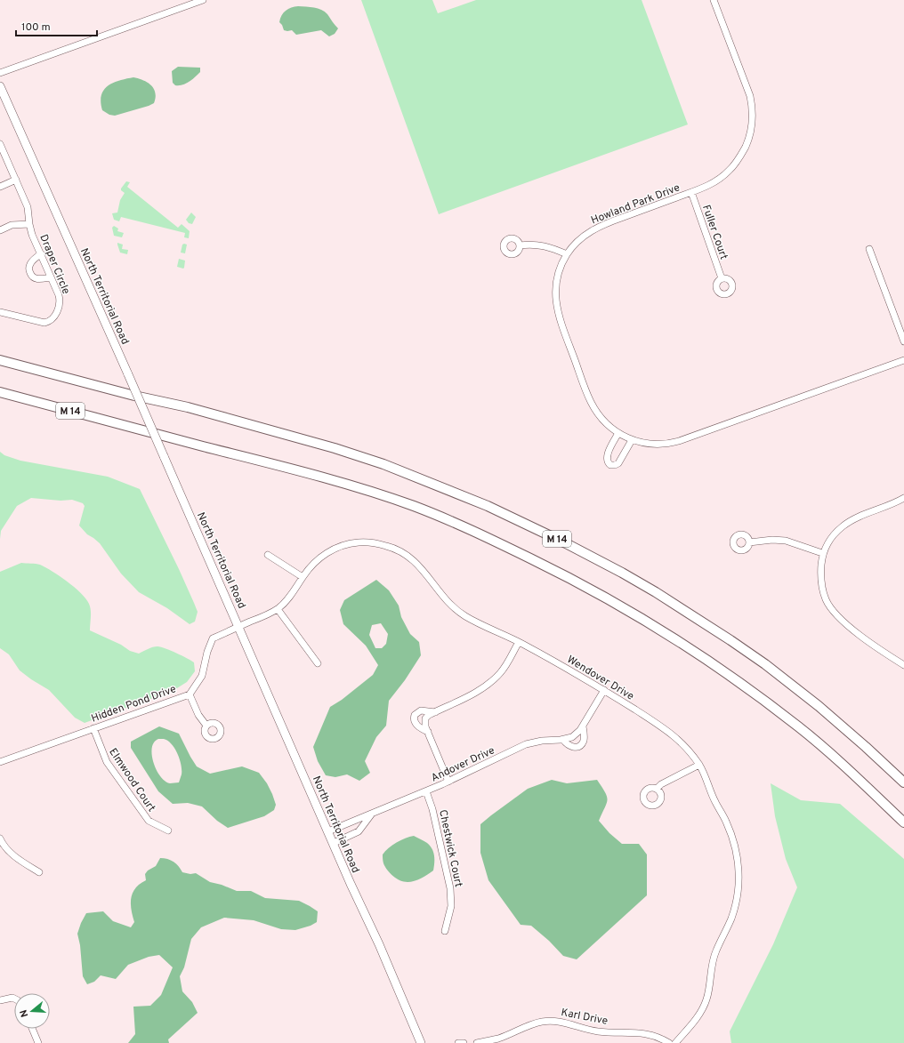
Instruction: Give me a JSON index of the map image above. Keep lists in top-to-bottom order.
{
  "streets": {
    "highway": ["M 14"],
    "main road": ["North Territorial Road"],
    "street": [
      "Howland Park Drive",
      "Fuller Court",
      "Draper Circle",
      "Wendover Drive",
      "Hidden Pond Drive",
      "Andover Drive",
      "Elmwood Court",
      "Chestwick Court",
      "Karl Drive"
    ]
  },
  "crossings": [
    ["Howland Park Drive", "Fuller Court"],
    ["North Territorial Road", "Wendover Drive"],
    ["North Territorial Road", "Hidden Pond Drive"],
    ["North Territorial Road", "Andover Drive"],
    ["Wendover Drive", "Hidden Pond Drive"],
    ["Wendover Drive", "Andover Drive"],
    ["Hidden Pond Drive", "Elmwood Court"],
    ["Andover Drive", "Chestwick Court"]
  ],
  "scale_bar": "100 m",
  "north": "left"
}
